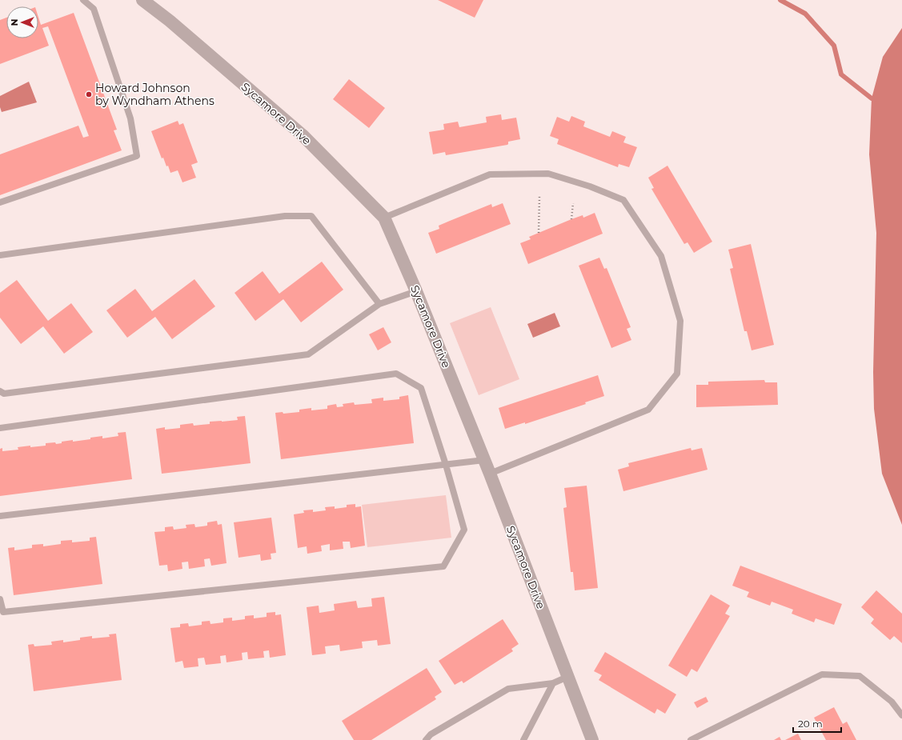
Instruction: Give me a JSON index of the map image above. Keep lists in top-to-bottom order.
{
  "streets": {
    "street": ["Sycamore Drive"]
  },
  "places": ["Howard Johnson by Wyndham Athens"],
  "scale_bar": "20 m",
  "north": "left"
}
